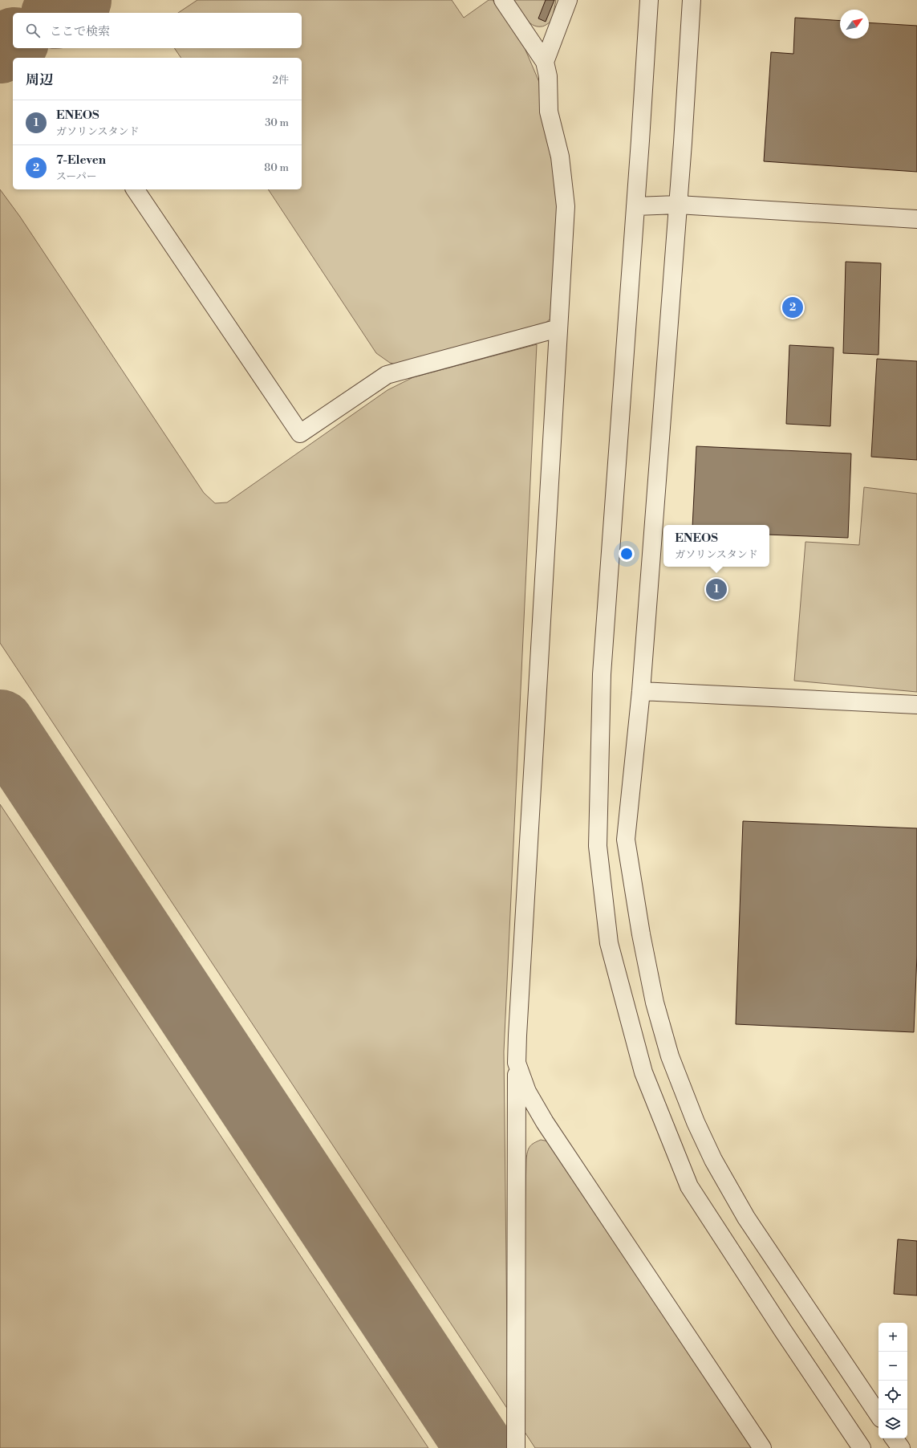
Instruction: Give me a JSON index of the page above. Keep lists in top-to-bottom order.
{
  "north": "top right",
  "page": {
    "search": "ここで検索",
    "heading": ["周辺", "2件"],
    "list": [
      {
        "mark": "1",
        "name": "ENEOS",
        "note": "ガソリンスタンド",
        "value": "30 m"
      },
      {
        "mark": "2",
        "name": "7-Eleven",
        "note": "スーパー",
        "value": "80 m"
      }
    ],
    "pins": ["2", "1"],
    "popup": ["ENEOS", "ガソリンスタンド"],
    "map_buttons": ["+", "−"]
  }
}
